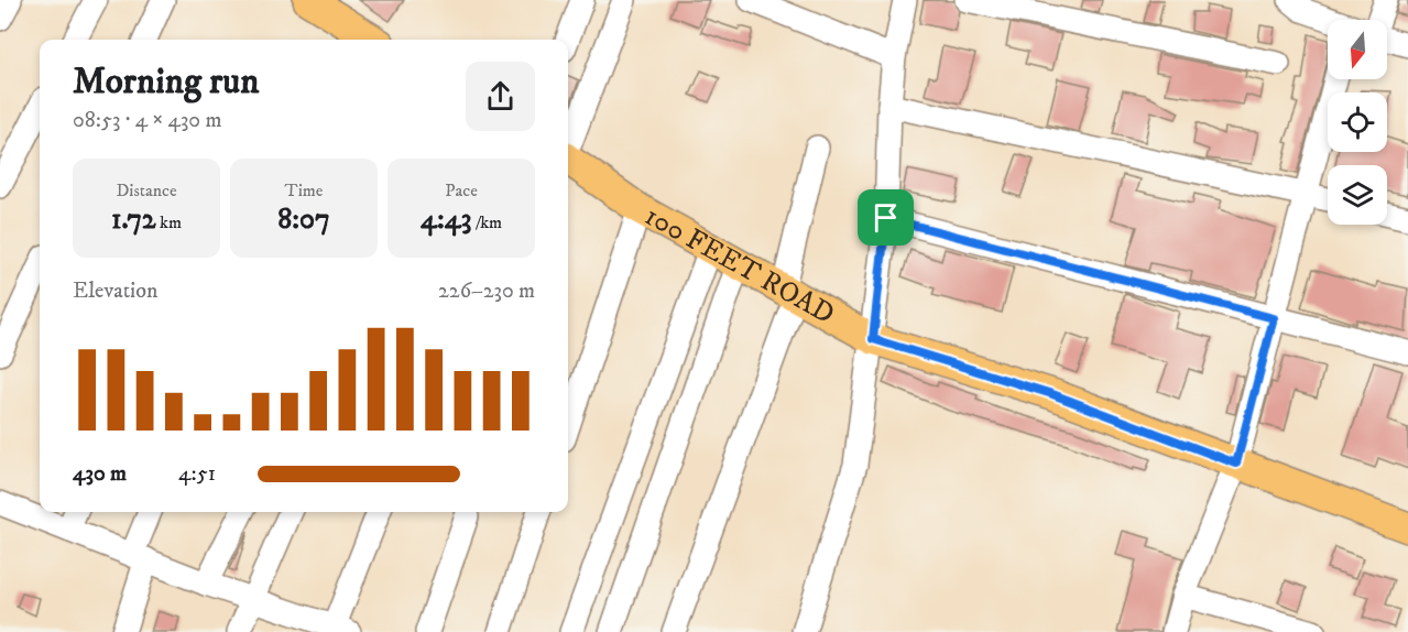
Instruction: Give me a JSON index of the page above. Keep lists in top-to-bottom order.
{
  "streets": {
    "main road": ["100 FEET ROAD"]
  },
  "north": "bottom",
  "page": {
    "heading": ["Morning run", "08:53 · 4 × 430 m"],
    "stats": [
      ["Distance", "1.72 km"],
      ["Time", "8:07"],
      ["Pace", "4:43 /km"]
    ],
    "chart": ["Elevation", "226–230 m"],
    "list": [
      {
        "name": "430 m",
        "note": "4:51"
      }
    ]
  }
}
